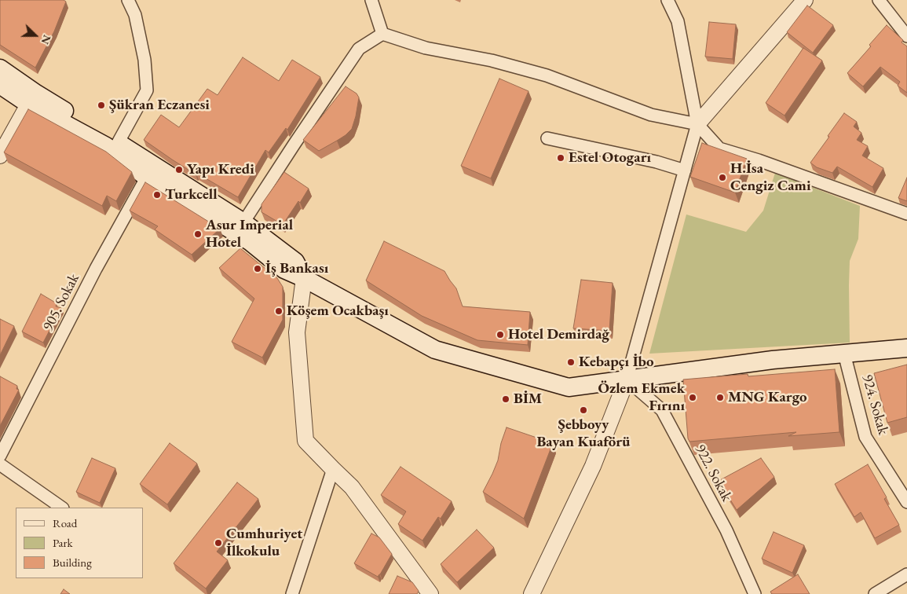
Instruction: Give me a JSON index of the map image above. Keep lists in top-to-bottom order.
{
  "streets": {
    "street": ["905. Sokak", "924. Sokak", "922. Sokak"]
  },
  "places": [
    "Şükran Eczanesi",
    "Estel Otogarı",
    "Yapı Kredi",
    "H.İsa Cengiz Cami",
    "Turkcell",
    "Asur Imperial Hotel",
    "İş Bankası",
    "Köşem Ocakbaşı",
    "Hotel Demirdağ",
    "Kebapçı İbo",
    "Özlem Ekmek Fırını",
    "MNG Kargo",
    "BİM",
    "Şebboyy Bayan Kuaförü",
    "Cumhuriyet İlkokulu"
  ],
  "legend": ["Road", "Park", "Building"],
  "north": "right"
}
